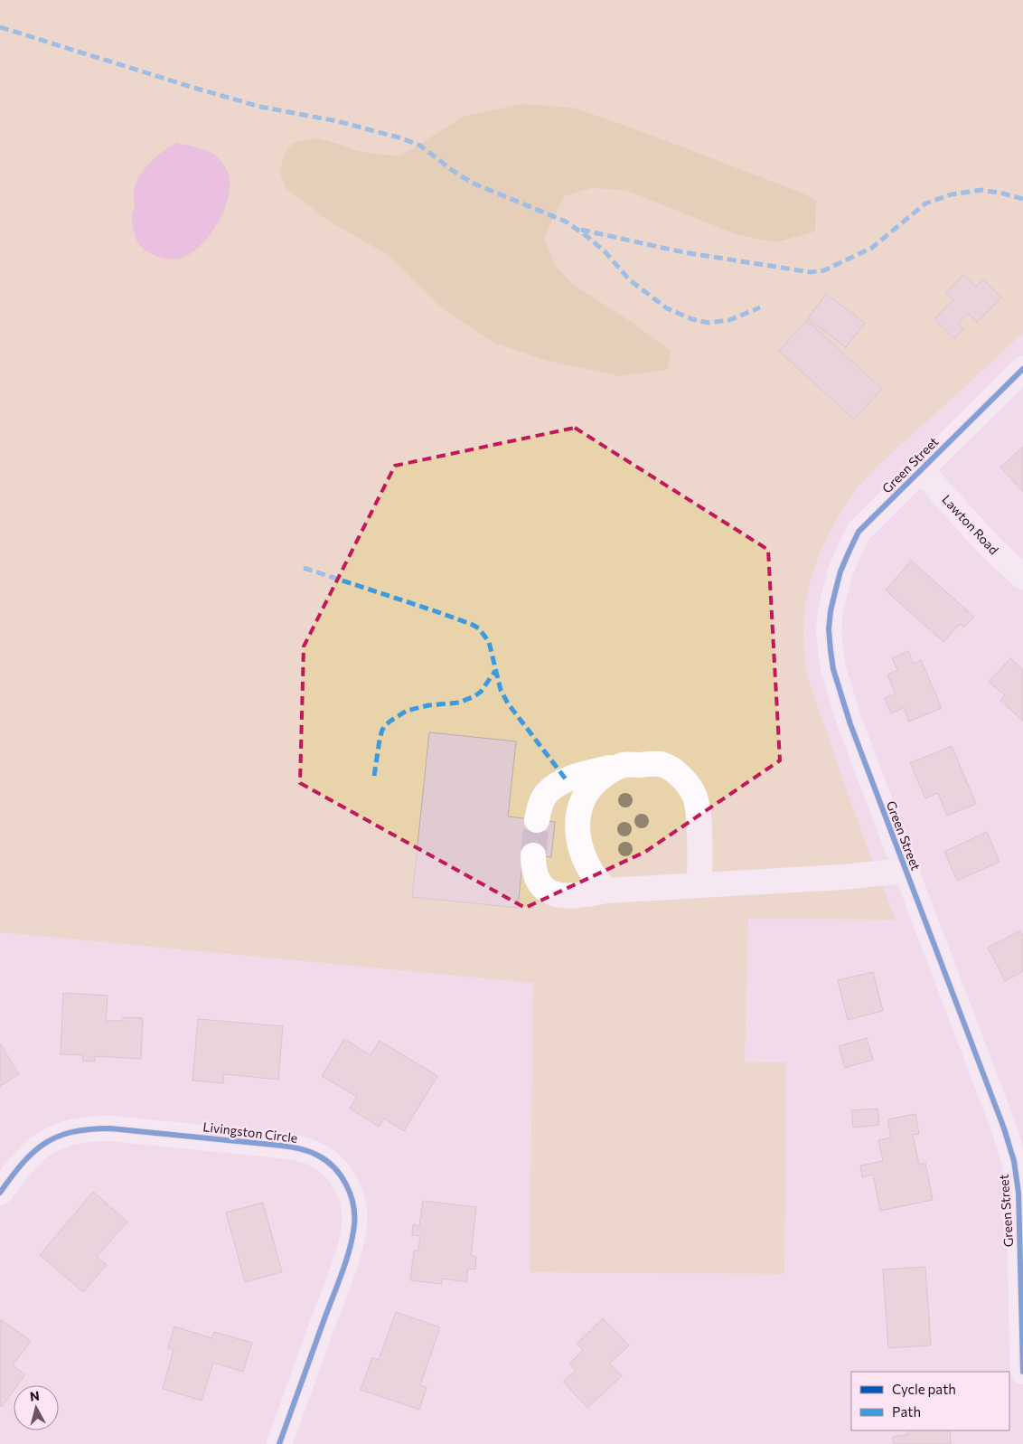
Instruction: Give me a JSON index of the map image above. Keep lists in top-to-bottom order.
{
  "streets": {
    "street": ["Green Street", "Lawton Road", "Livingston Circle"]
  },
  "crossings": [
    ["Green Street", "Lawton Road"]
  ],
  "legend": ["Cycle path", "Path"],
  "north": "top"
}
